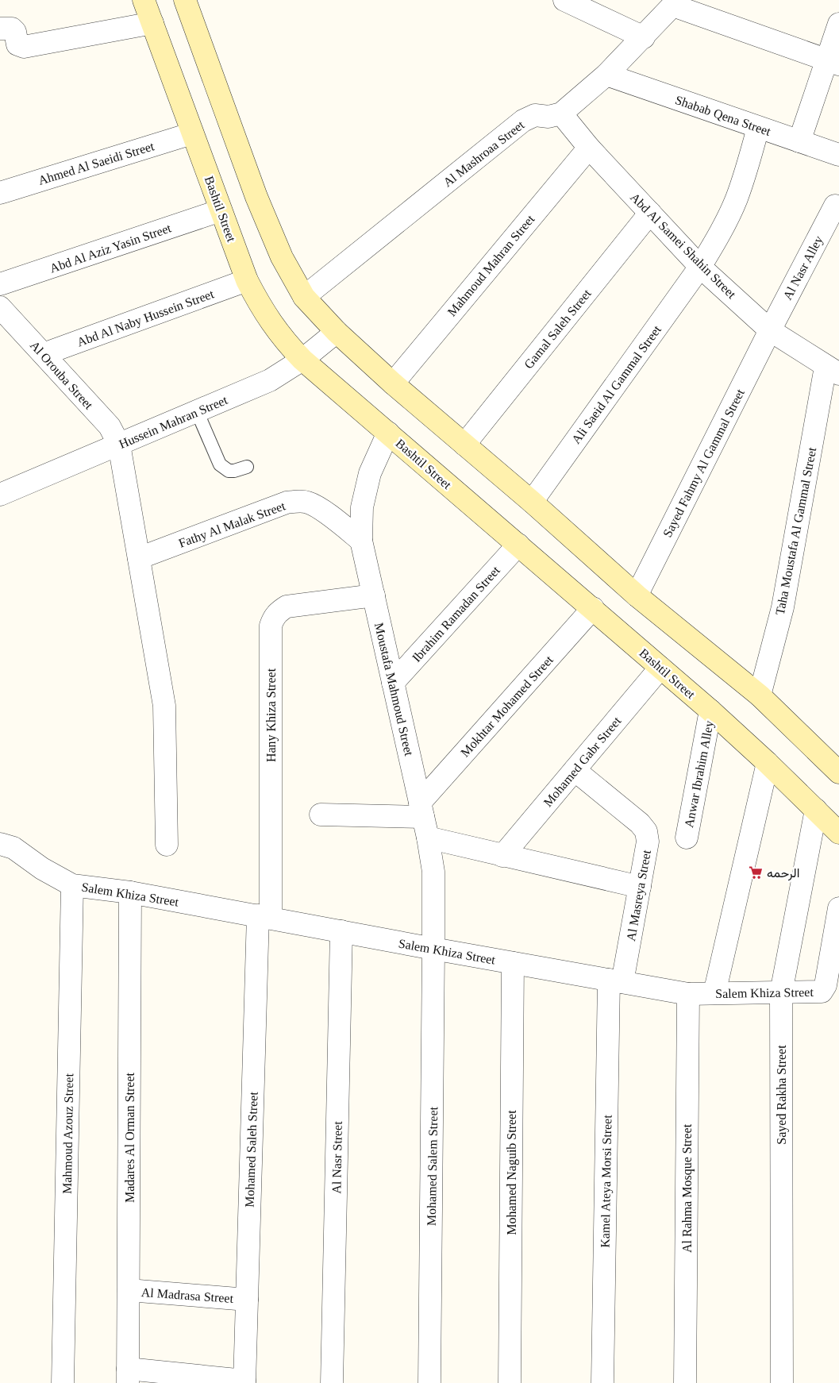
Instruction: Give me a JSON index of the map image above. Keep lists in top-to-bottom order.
{
  "streets": {
    "street": [
      "Shabab Qena Street",
      "Al Mashroaa Street",
      "Ahmed Al Saeidi Street",
      "Bashtil Street",
      "Abd Al Samei Shahin Street",
      "Abd Al Aziz Yasin Street",
      "Mahmoud Mahran Street",
      "Al Nasr Alley",
      "Abd Al Naby Hussein Street",
      "Gamal Saleh Street",
      "Al Orouba Street",
      "Ali Saeid Al Gammal Street",
      "Hussein Mahran Street",
      "Sayed Fahmy Al Gammal Street",
      "Fathy Al Malak Street",
      "Taha Moustafa Al Gammal Street",
      "Ibrahim Ramadan Street",
      "Moustafa Mahmoud Street",
      "Mokhtar Mohamed Street",
      "Hany Khiza Street",
      "Mohamed Gabr Street",
      "Anwar Ibrahim Alley",
      "Salem Khiza Street",
      "Al Masreya Street",
      "Sayed Rakha Street",
      "Mahmoud Azouz Street",
      "Madares Al Orman Street",
      "Mohamed Saleh Street",
      "Al Nasr Street",
      "Mohamed Salem Street",
      "Mohamed Naguib Street",
      "Kamel Ateya Morsi Street",
      "Al Rahma Mosque Street",
      "Al Madrasa Street"
    ]
  },
  "crossings": [
    ["Shabab Qena Street", "Ali Saeid Al Gammal Street"],
    ["Al Mashroaa Street", "Abd Al Samei Shahin Street"],
    ["Ahmed Al Saeidi Street", "Bashtil Street"],
    ["Bashtil Street", "Abd Al Aziz Yasin Street"],
    ["Bashtil Street", "Abd Al Naby Hussein Street"],
    ["Bashtil Street", "Hussein Mahran Street"],
    ["Bashtil Street", "Ibrahim Ramadan Street"],
    ["Bashtil Street", "Moustafa Mahmoud Street"],
    ["Bashtil Street", "Mokhtar Mohamed Street"],
    ["Bashtil Street", "Mohamed Gabr Street"],
    ["Bashtil Street", "Anwar Ibrahim Alley"],
    ["Bashtil Street", "Sayed Rakha Street"],
    ["Abd Al Samei Shahin Street", "Mahmoud Mahran Street"],
    ["Abd Al Samei Shahin Street", "Al Nasr Alley"],
    ["Abd Al Samei Shahin Street", "Gamal Saleh Street"],
    ["Abd Al Samei Shahin Street", "Ali Saeid Al Gammal Street"],
    ["Abd Al Samei Shahin Street", "Sayed Fahmy Al Gammal Street"],
    ["Abd Al Samei Shahin Street", "Taha Moustafa Al Gammal Street"],
    ["Al Nasr Alley", "Sayed Fahmy Al Gammal Street"],
    ["Abd Al Naby Hussein Street", "Al Orouba Street"],
    ["Al Orouba Street", "Hussein Mahran Street"],
    ["Al Orouba Street", "Fathy Al Malak Street"],
    ["Fathy Al Malak Street", "Moustafa Mahmoud Street"],
    ["Ibrahim Ramadan Street", "Moustafa Mahmoud Street"],
    ["Moustafa Mahmoud Street", "Mokhtar Mohamed Street"],
    ["Moustafa Mahmoud Street", "Hany Khiza Street"],
    ["Moustafa Mahmoud Street", "Salem Khiza Street"],
    ["Moustafa Mahmoud Street", "Mohamed Salem Street"],
    ["Hany Khiza Street", "Salem Khiza Street"],
    ["Hany Khiza Street", "Mohamed Saleh Street"],
    ["Mohamed Gabr Street", "Al Masreya Street"],
    ["Salem Khiza Street", "Al Masreya Street"],
    ["Salem Khiza Street", "Sayed Rakha Street"],
    ["Salem Khiza Street", "Mahmoud Azouz Street"],
    ["Salem Khiza Street", "Madares Al Orman Street"],
    ["Salem Khiza Street", "Mohamed Saleh Street"],
    ["Salem Khiza Street", "Al Nasr Street"],
    ["Salem Khiza Street", "Mohamed Salem Street"],
    ["Salem Khiza Street", "Mohamed Naguib Street"],
    ["Salem Khiza Street", "Kamel Ateya Morsi Street"],
    ["Salem Khiza Street", "Al Rahma Mosque Street"],
    ["Al Masreya Street", "Kamel Ateya Morsi Street"],
    ["Madares Al Orman Street", "Al Madrasa Street"],
    ["Mohamed Saleh Street", "Al Madrasa Street"]
  ],
  "places": {
    "supermarket": ["الرحمه"]
  }
}
